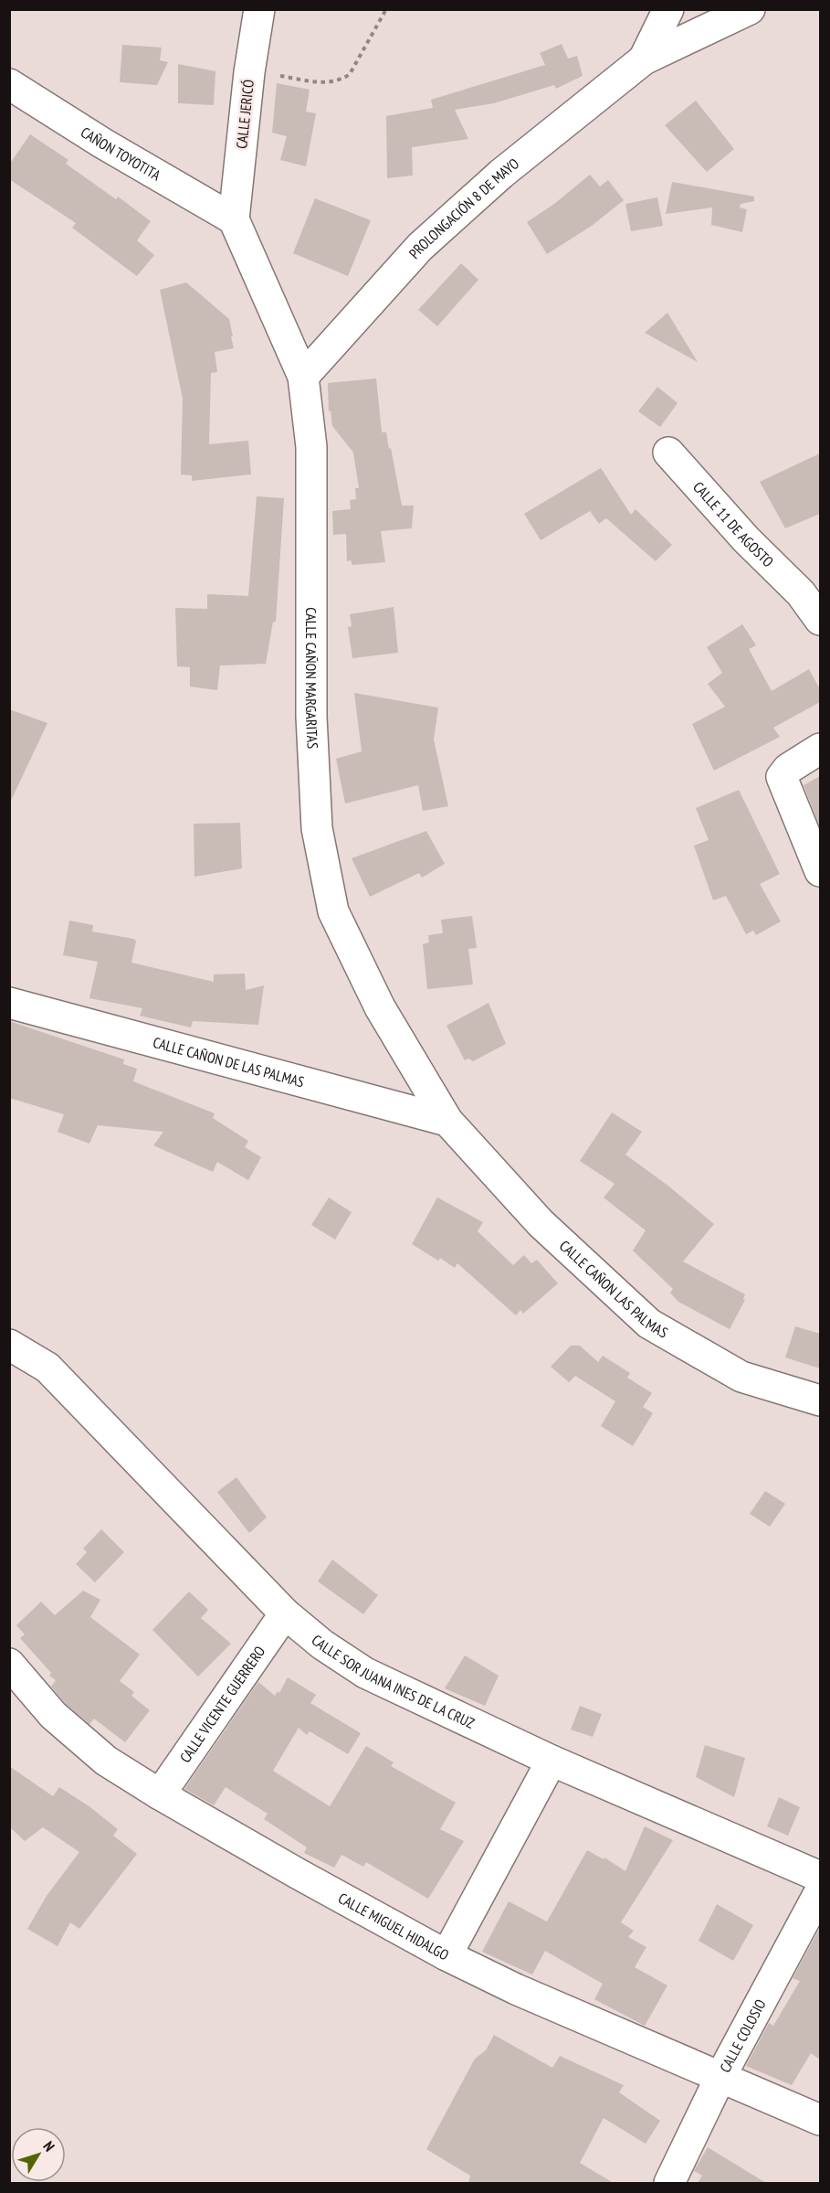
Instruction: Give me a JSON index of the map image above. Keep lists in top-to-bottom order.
{
  "streets": {
    "street": [
      "CALLE JERICÓ",
      "CAÑON TOYOTITA",
      "PROLONGACIÓN 8 DE MAYO",
      "CALLE 11 DE AGOSTO",
      "CALLE CAÑON MARGARITAS",
      "CALLE CAÑON DE LAS PALMAS",
      "CALLE CAÑON LAS PALMAS",
      "CALLE SOR JUANA INES DE LA CRUZ",
      "CALLE VICENTE GUERRERO",
      "CALLE MIGUEL HIDALGO",
      "CALLE COLOSIO"
    ]
  },
  "crossings": [
    ["CALLE JERICÓ", "CAÑON TOYOTITA"],
    ["CALLE JERICÓ", "CALLE CAÑON MARGARITAS"],
    ["CAÑON TOYOTITA", "CALLE CAÑON MARGARITAS"],
    ["PROLONGACIÓN 8 DE MAYO", "CALLE CAÑON MARGARITAS"],
    ["CALLE CAÑON MARGARITAS", "CALLE CAÑON DE LAS PALMAS"],
    ["CALLE CAÑON MARGARITAS", "CALLE CAÑON LAS PALMAS"],
    ["CALLE CAÑON DE LAS PALMAS", "CALLE CAÑON LAS PALMAS"],
    ["CALLE SOR JUANA INES DE LA CRUZ", "CALLE VICENTE GUERRERO"],
    ["CALLE VICENTE GUERRERO", "CALLE MIGUEL HIDALGO"],
    ["CALLE MIGUEL HIDALGO", "CALLE COLOSIO"]
  ],
  "north": "top right"
}
